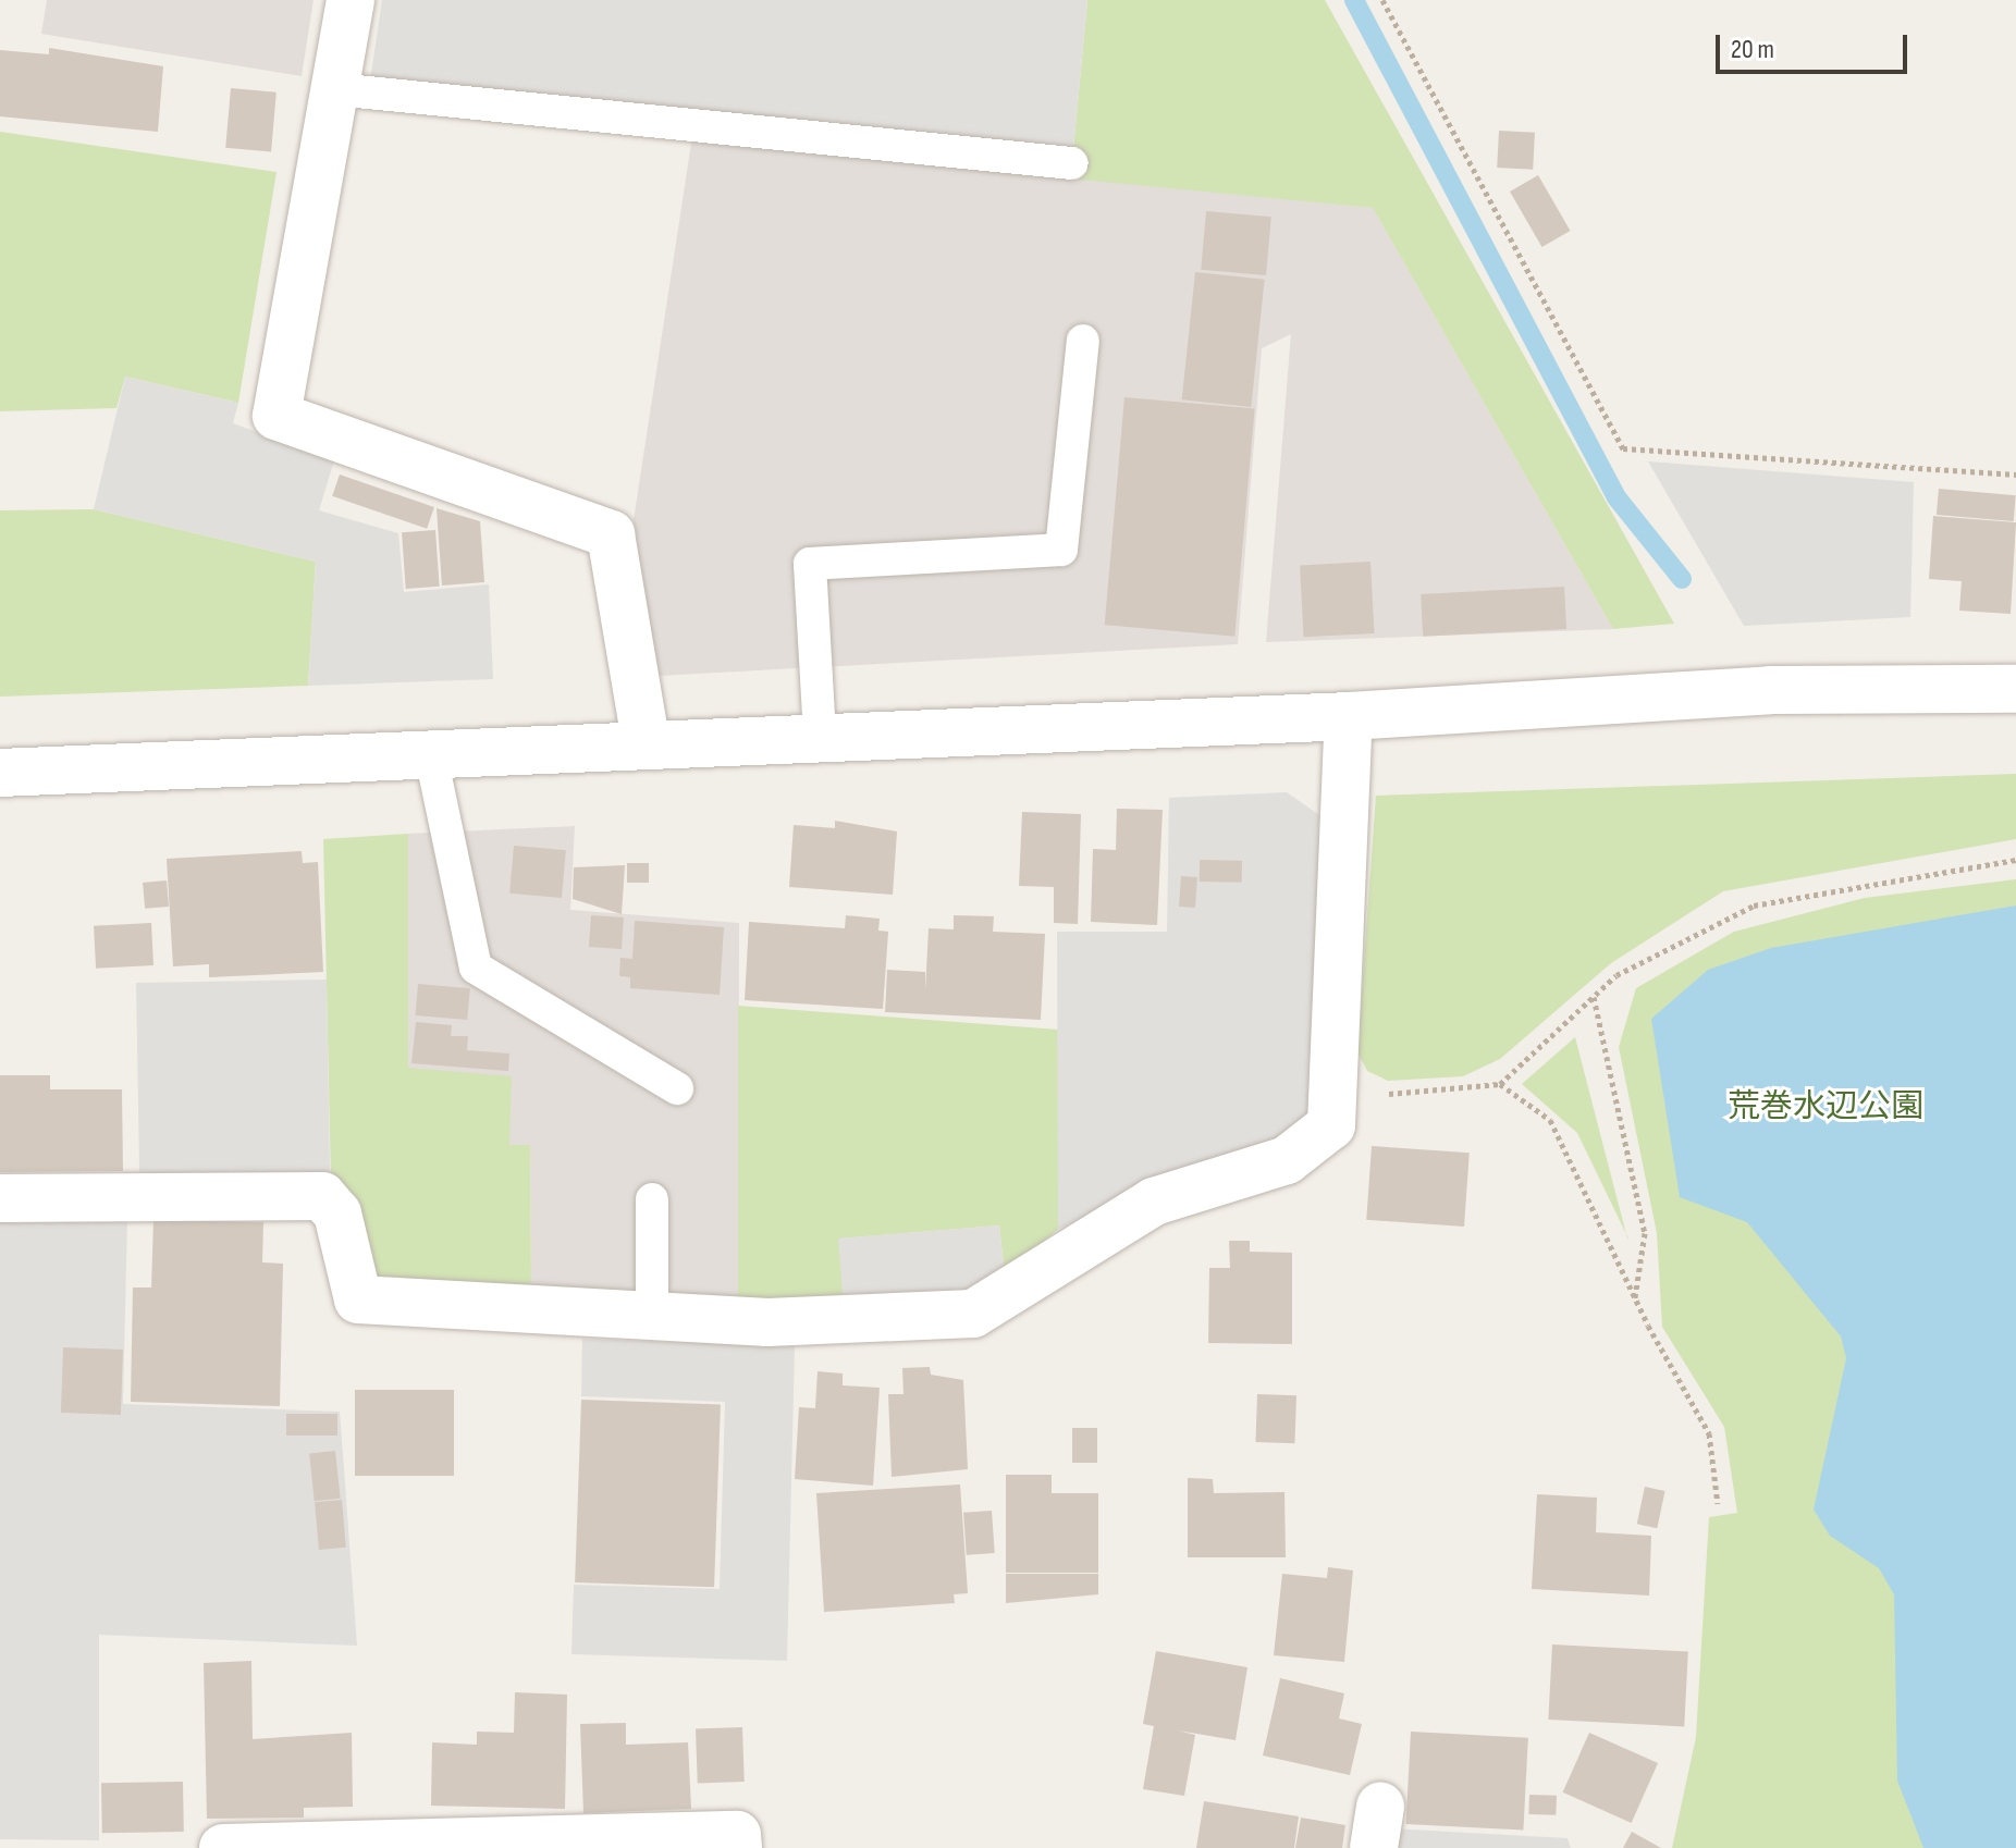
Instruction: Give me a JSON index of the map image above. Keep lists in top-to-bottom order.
{
  "parks": ["荒巻水辺公園"],
  "scale_bar": "20 m"
}
